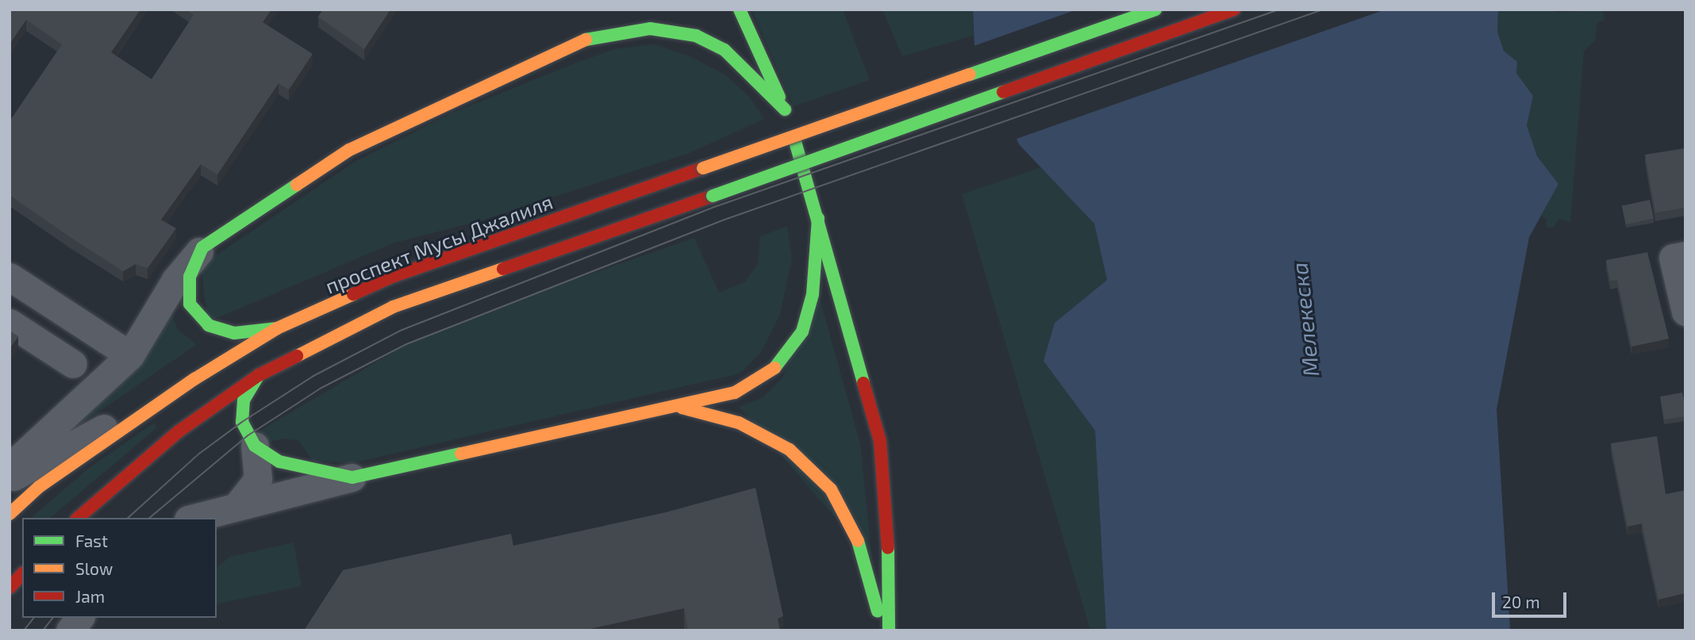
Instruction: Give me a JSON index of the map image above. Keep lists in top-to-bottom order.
{
  "streets": {
    "main road": ["проспект Мусы Джалиля"]
  },
  "water": ["Мелекеска"],
  "legend": ["Fast", "Slow", "Jam"],
  "scale_bar": "20 m"
}
